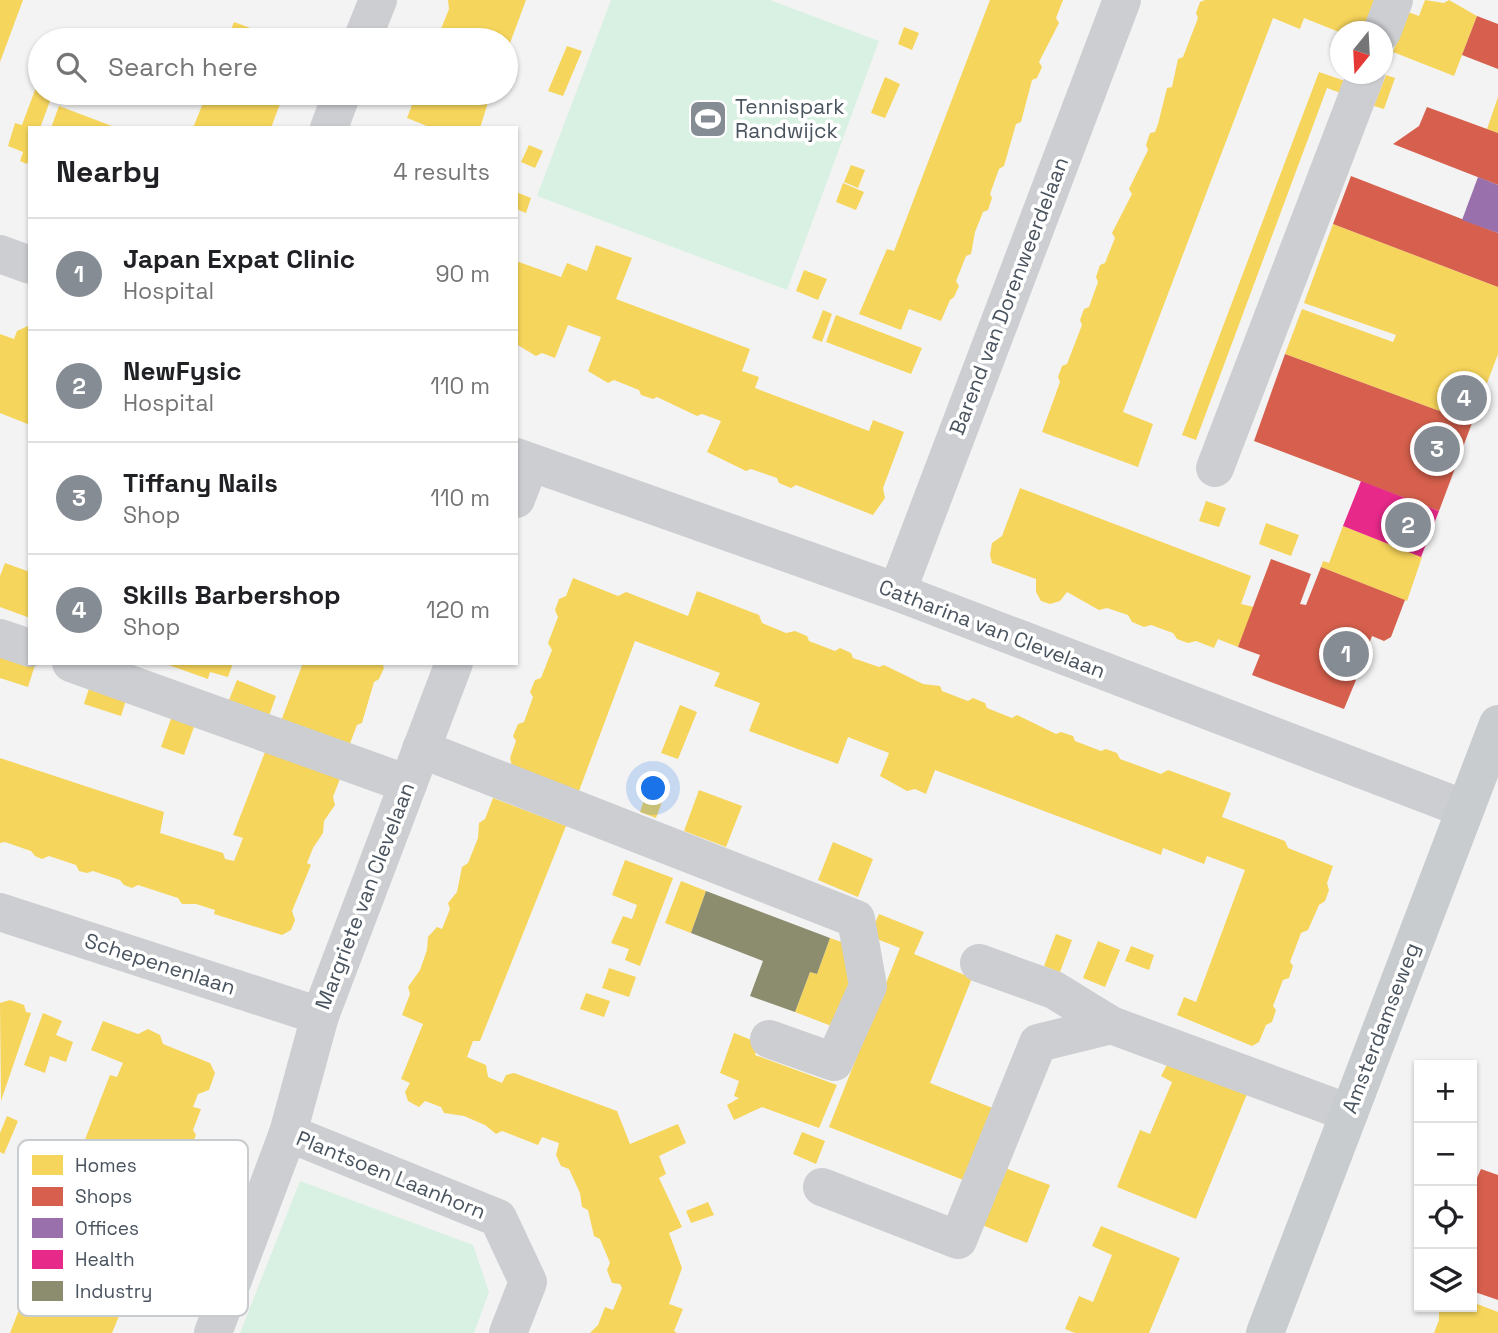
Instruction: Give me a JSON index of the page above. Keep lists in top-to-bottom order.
{
  "streets": {
    "main road": ["Amsterdamseweg"],
    "street": [
      "Barend van Dorenweerdelaan",
      "Catharina van Clevelaan",
      "Margriete van Clevelaan",
      "Schepenenlaan",
      "Plantsoen Laanhorn"
    ]
  },
  "crossings": [
    ["Barend van Dorenweerdelaan", "Catharina van Clevelaan"],
    ["Catharina van Clevelaan", "Amsterdamseweg"],
    ["Margriete van Clevelaan", "Schepenenlaan"],
    ["Margriete van Clevelaan", "Plantsoen Laanhorn"]
  ],
  "places": {
    "sports": ["Tennispark Randwijck"]
  },
  "legend": [
    "Homes",
    "Shops",
    "Offices",
    "Health",
    "Industry"
  ],
  "north": "bottom",
  "page": {
    "search": "Search here",
    "heading": ["Nearby", "4 results"],
    "list": [
      {
        "mark": "1",
        "name": "Japan Expat Clinic",
        "note": "Hospital",
        "value": "90 m"
      },
      {
        "mark": "2",
        "name": "NewFysic",
        "note": "Hospital",
        "value": "110 m"
      },
      {
        "mark": "3",
        "name": "Tiffany Nails",
        "note": "Shop",
        "value": "110 m"
      },
      {
        "mark": "4",
        "name": "Skills Barbershop",
        "note": "Shop",
        "value": "120 m"
      }
    ],
    "pins": [
      "4",
      "3",
      "2",
      "1"
    ],
    "map_buttons": ["+", "−"]
  }
}
